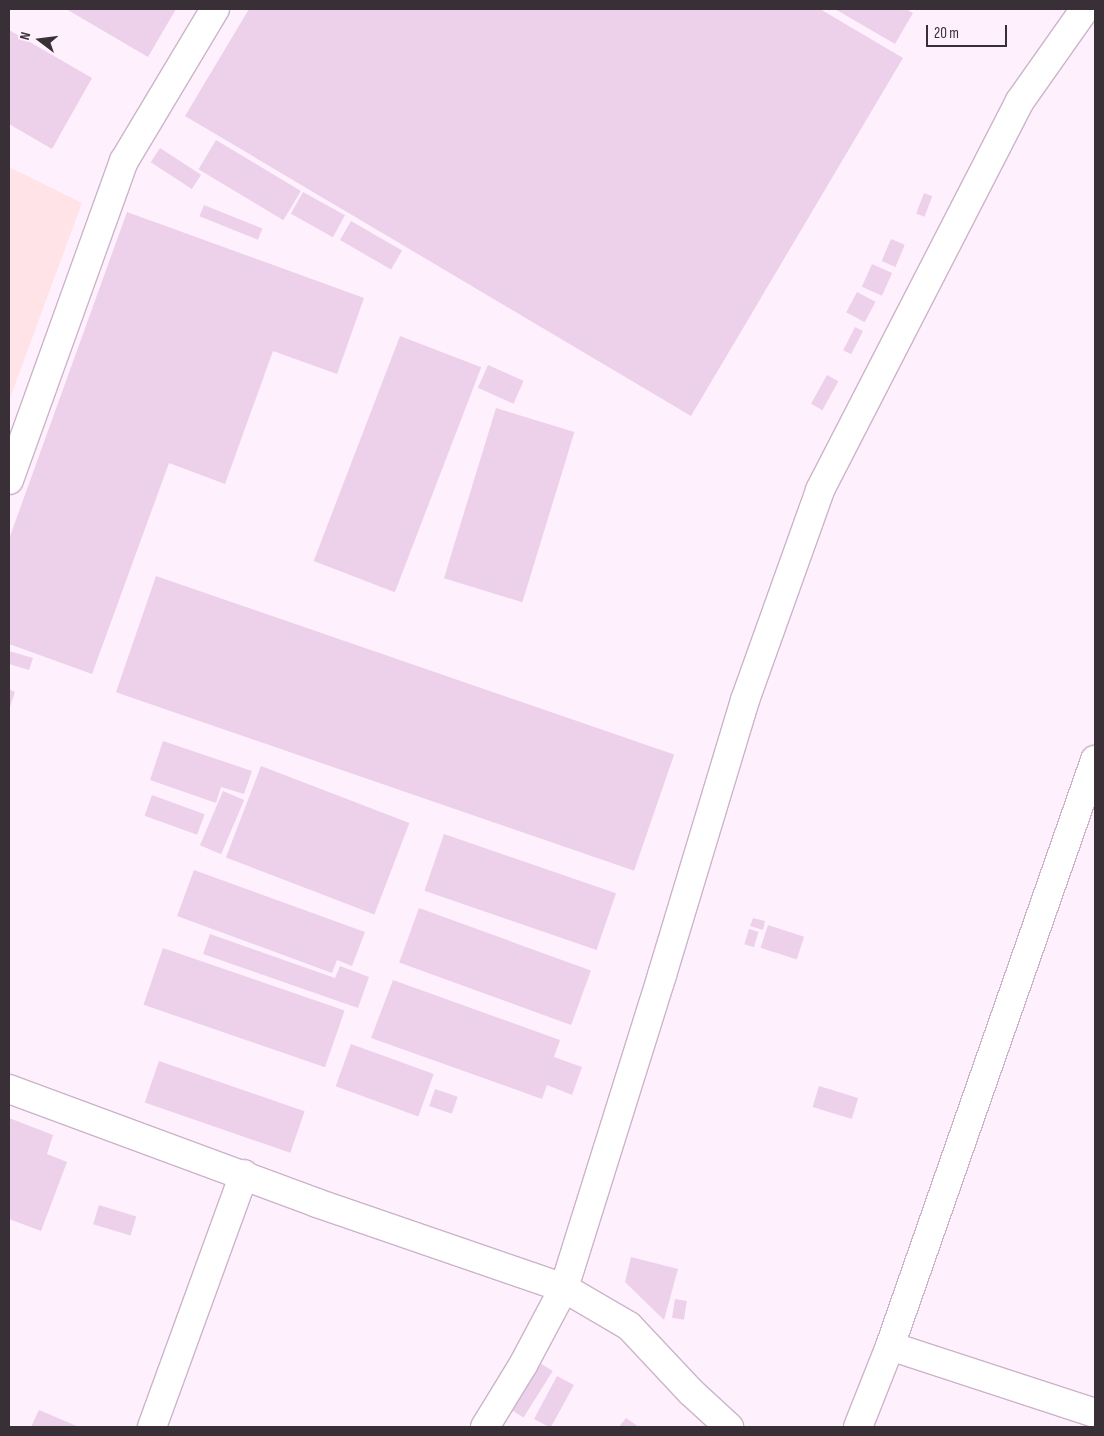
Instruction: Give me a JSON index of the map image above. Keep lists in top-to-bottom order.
{
  "scale_bar": "20 m",
  "north": "left"
}
